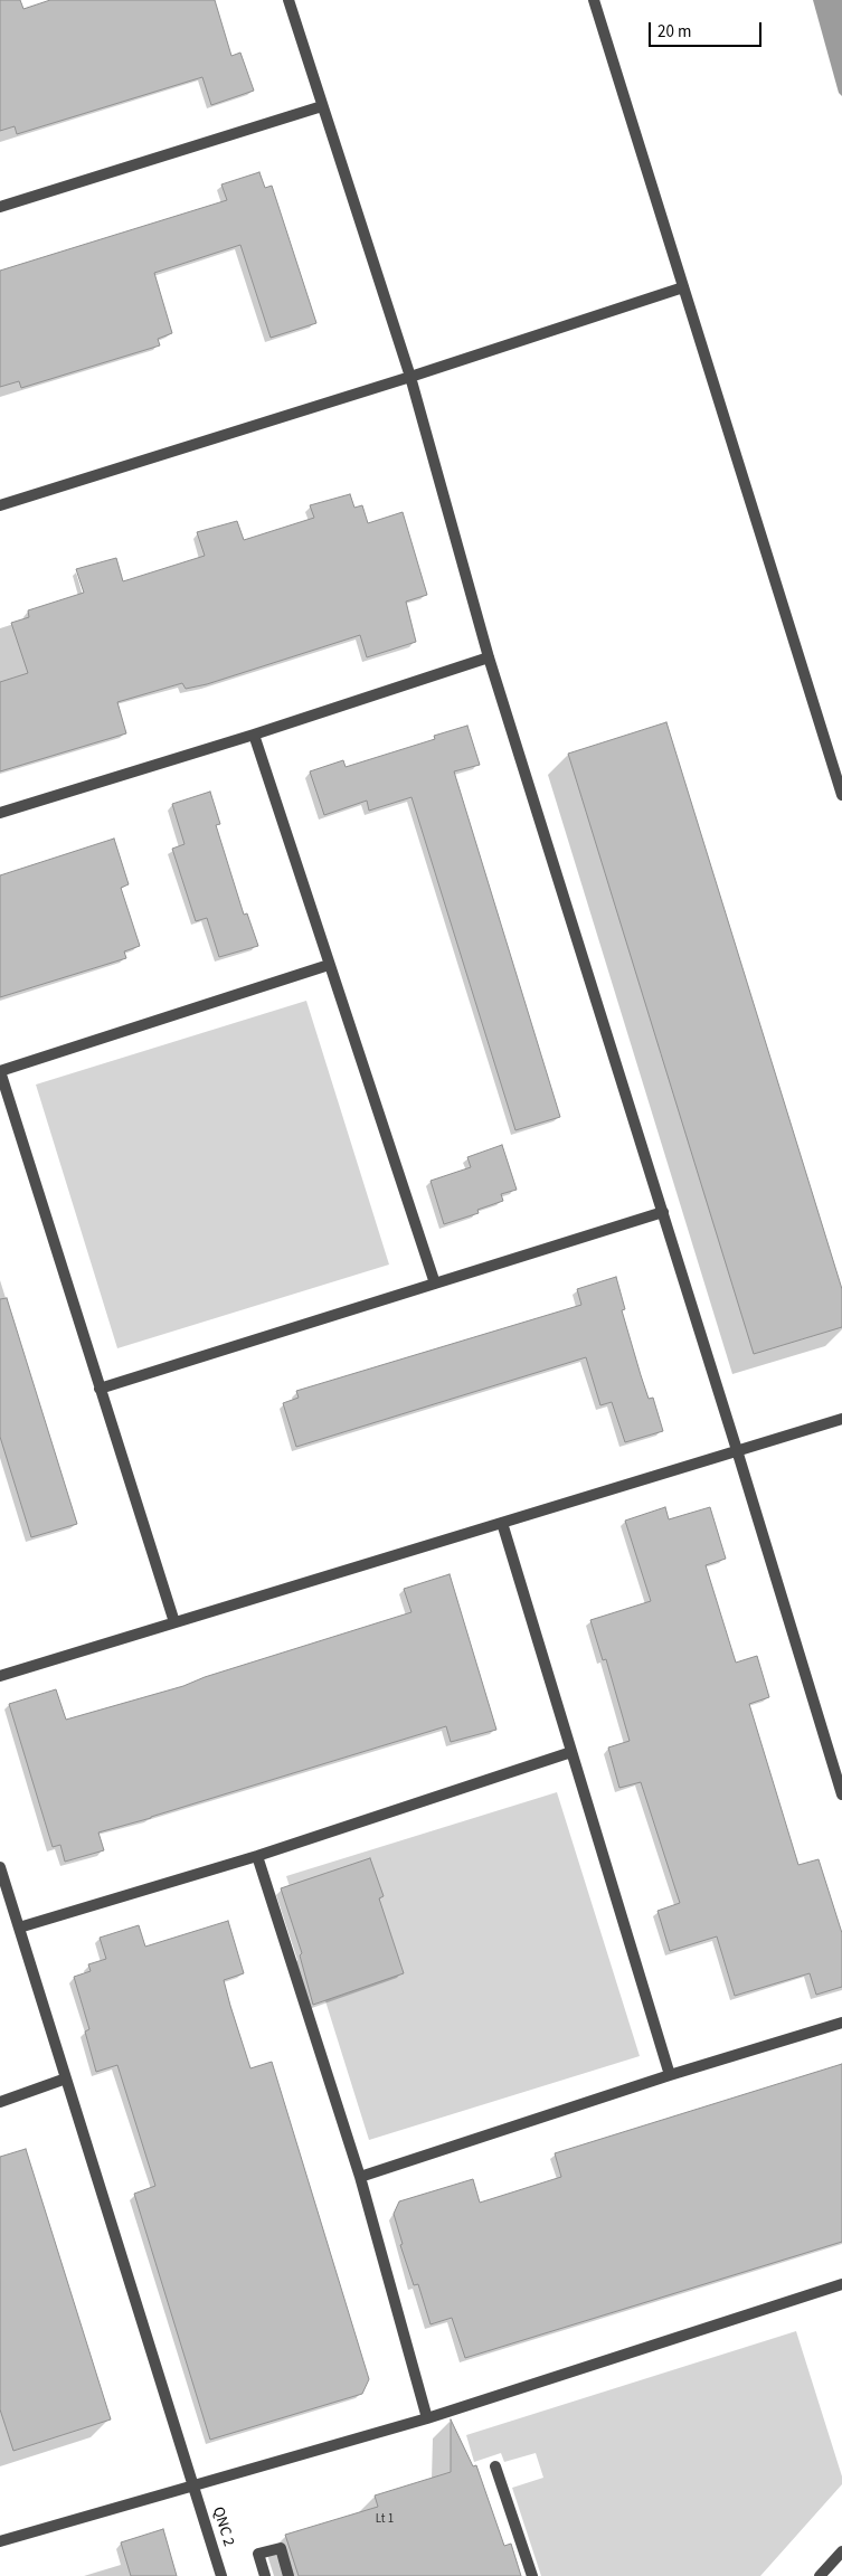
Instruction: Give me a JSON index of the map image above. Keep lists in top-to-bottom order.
{
  "streets": {
    "street": ["QNC 2"]
  },
  "house_numbers": ["Lt 1"],
  "scale_bar": "20 m"
}
